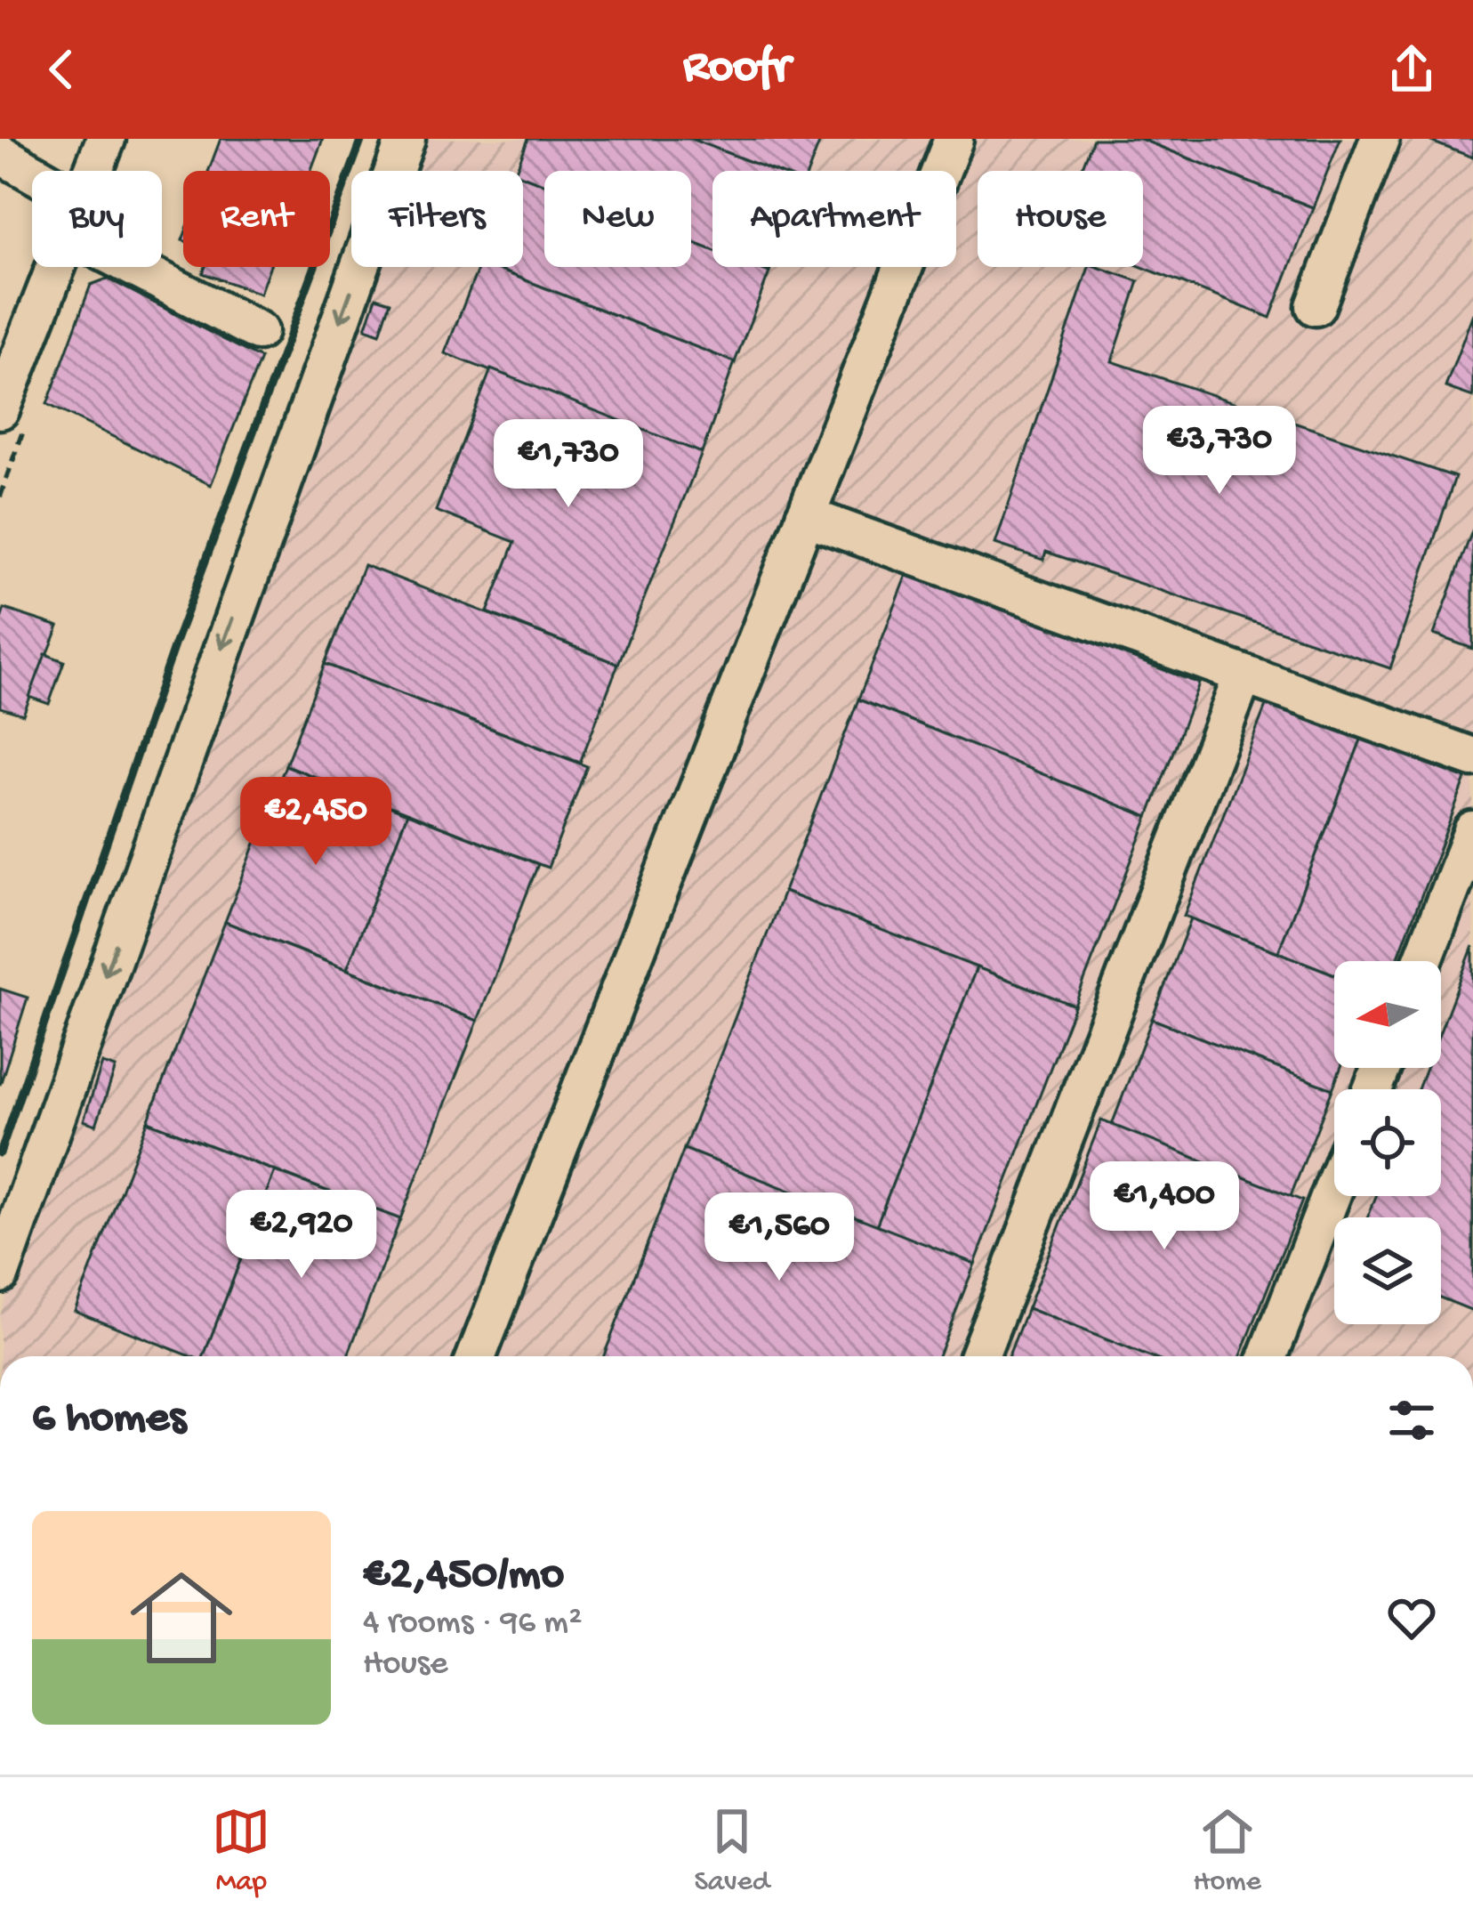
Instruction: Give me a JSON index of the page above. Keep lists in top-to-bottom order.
{
  "north": "left",
  "page": {
    "header": "Roofr",
    "chip": [
      "Buy",
      "Rent",
      "Filters",
      "New",
      "Apartment",
      "House"
    ],
    "price": [
      "€3,730",
      "€1,730",
      "€2,450",
      "€1,400",
      "€2,920",
      "€1,560"
    ],
    "heading": "6 homes",
    "list": [
      {
        "name": "€2,450/mo",
        "note": "4 rooms · 96 m² · House"
      }
    ],
    "tabs": ["Map", "Saved", "Home"]
  }
}
